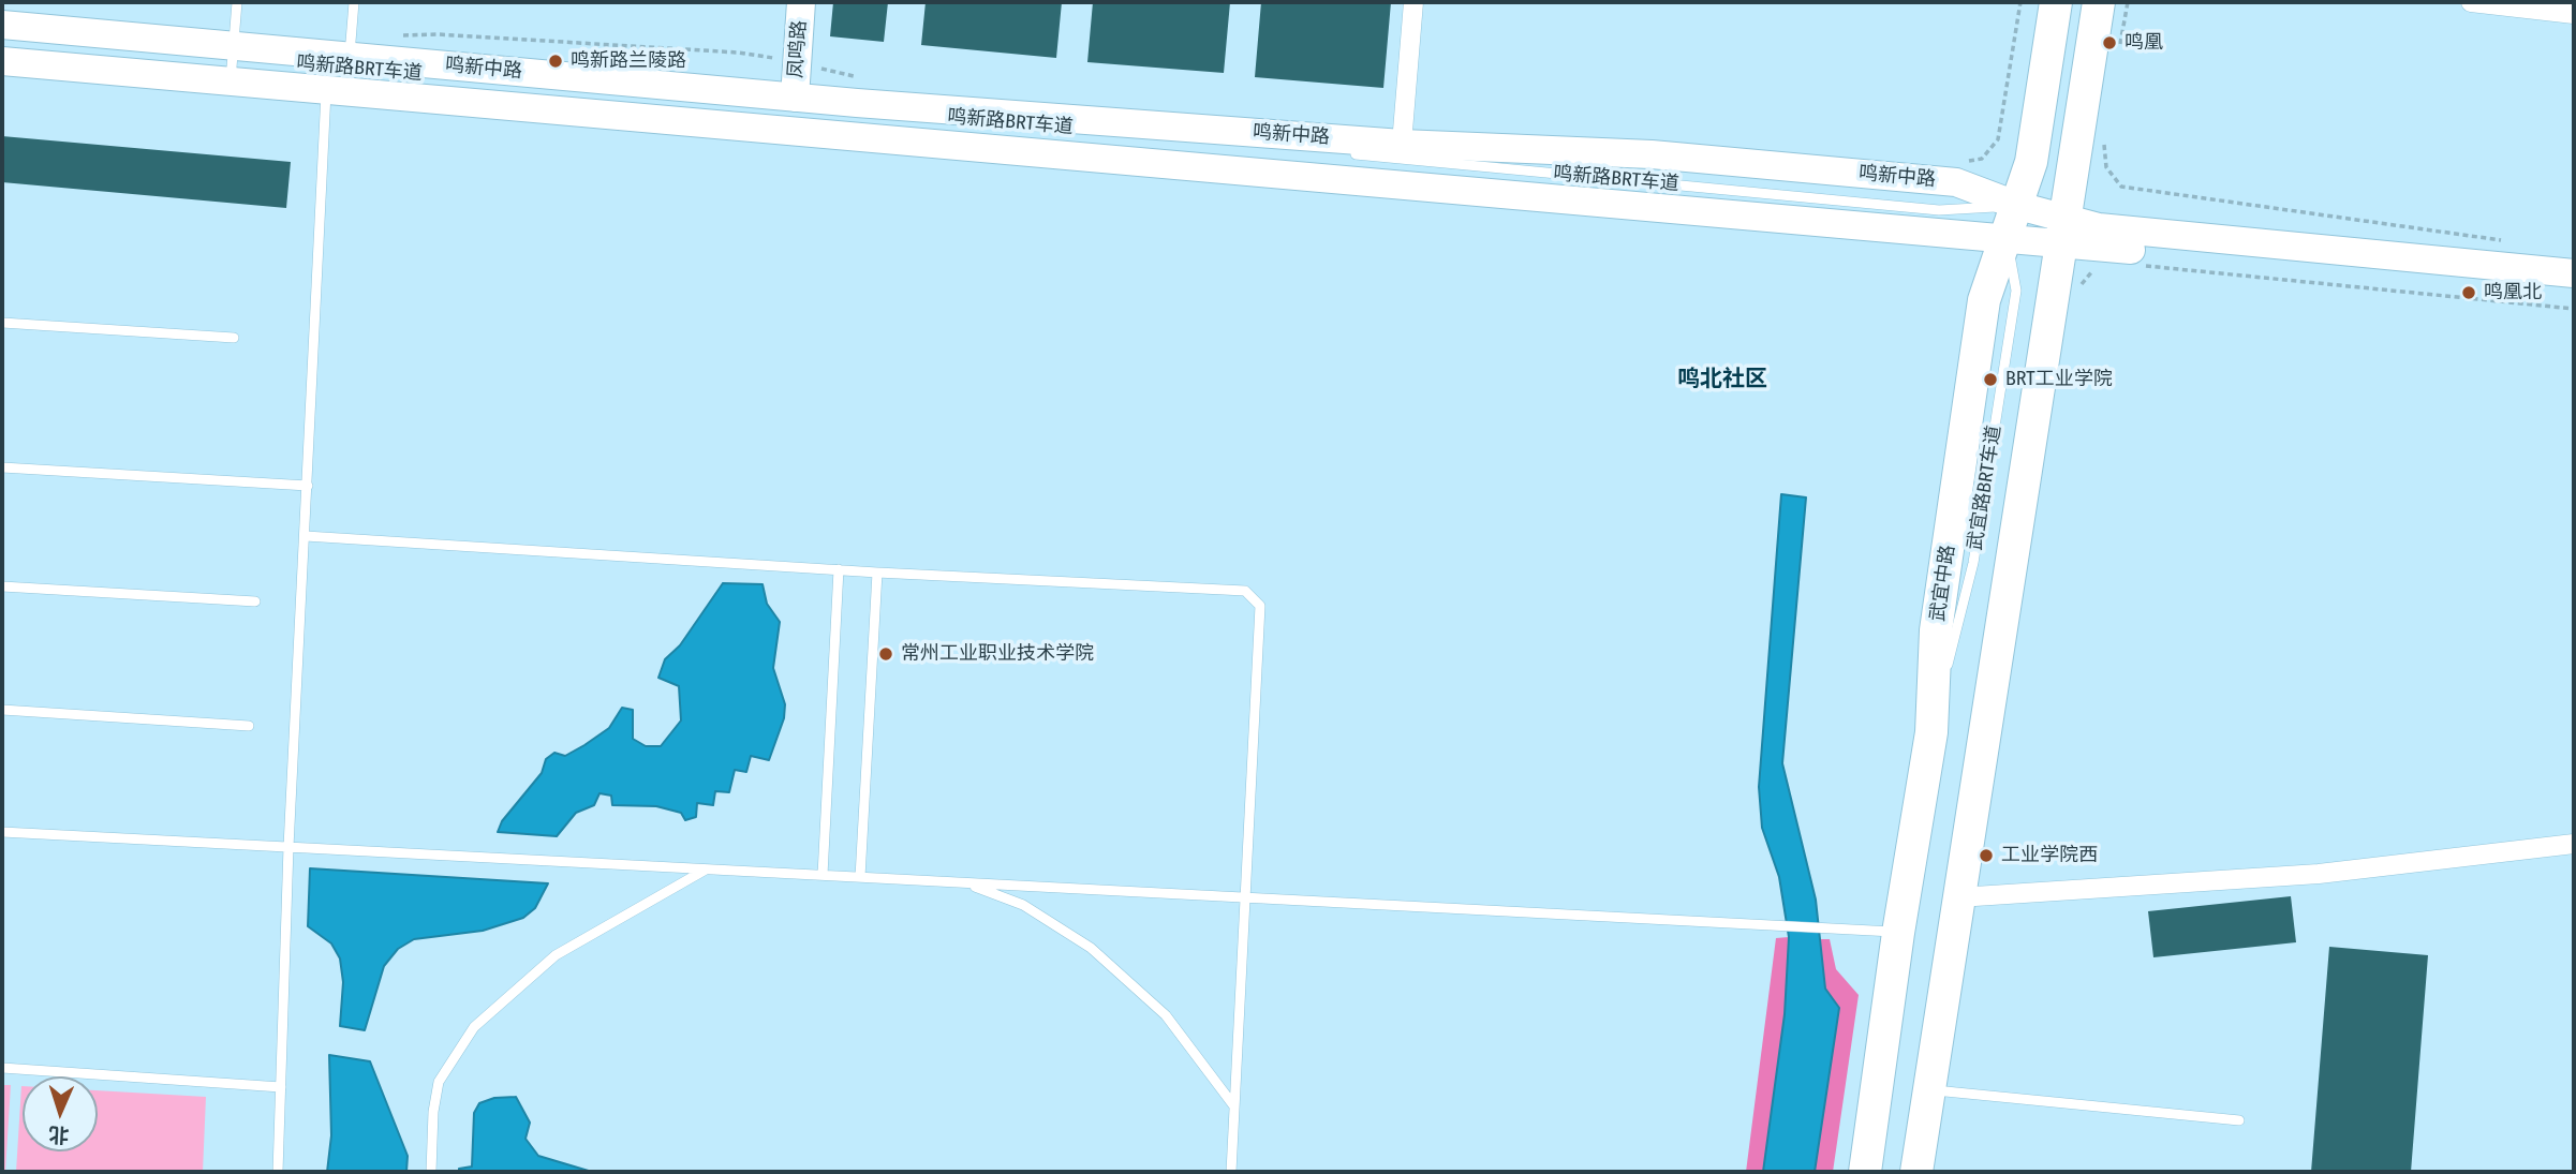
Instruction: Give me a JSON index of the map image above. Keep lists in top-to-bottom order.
{
  "streets": {
    "main road": ["凤鸣路", "鸣新中路", "武宜中路"],
    "lane": ["鸣新路BRT车道"]
  },
  "crossings": [
    ["凤鸣路", "鸣新中路"],
    ["鸣新路BRT车道", "鸣新中路"],
    ["鸣新路BRT车道", "武宜中路"],
    ["鸣新中路", "武宜中路"]
  ],
  "districts": ["鸣北社区"],
  "places": [
    "鸣凰",
    "鸣新路兰陵路",
    "鸣凰北",
    "BRT工业学院",
    "常州工业职业技术学院",
    "工业学院西"
  ],
  "north": "bottom"
}
